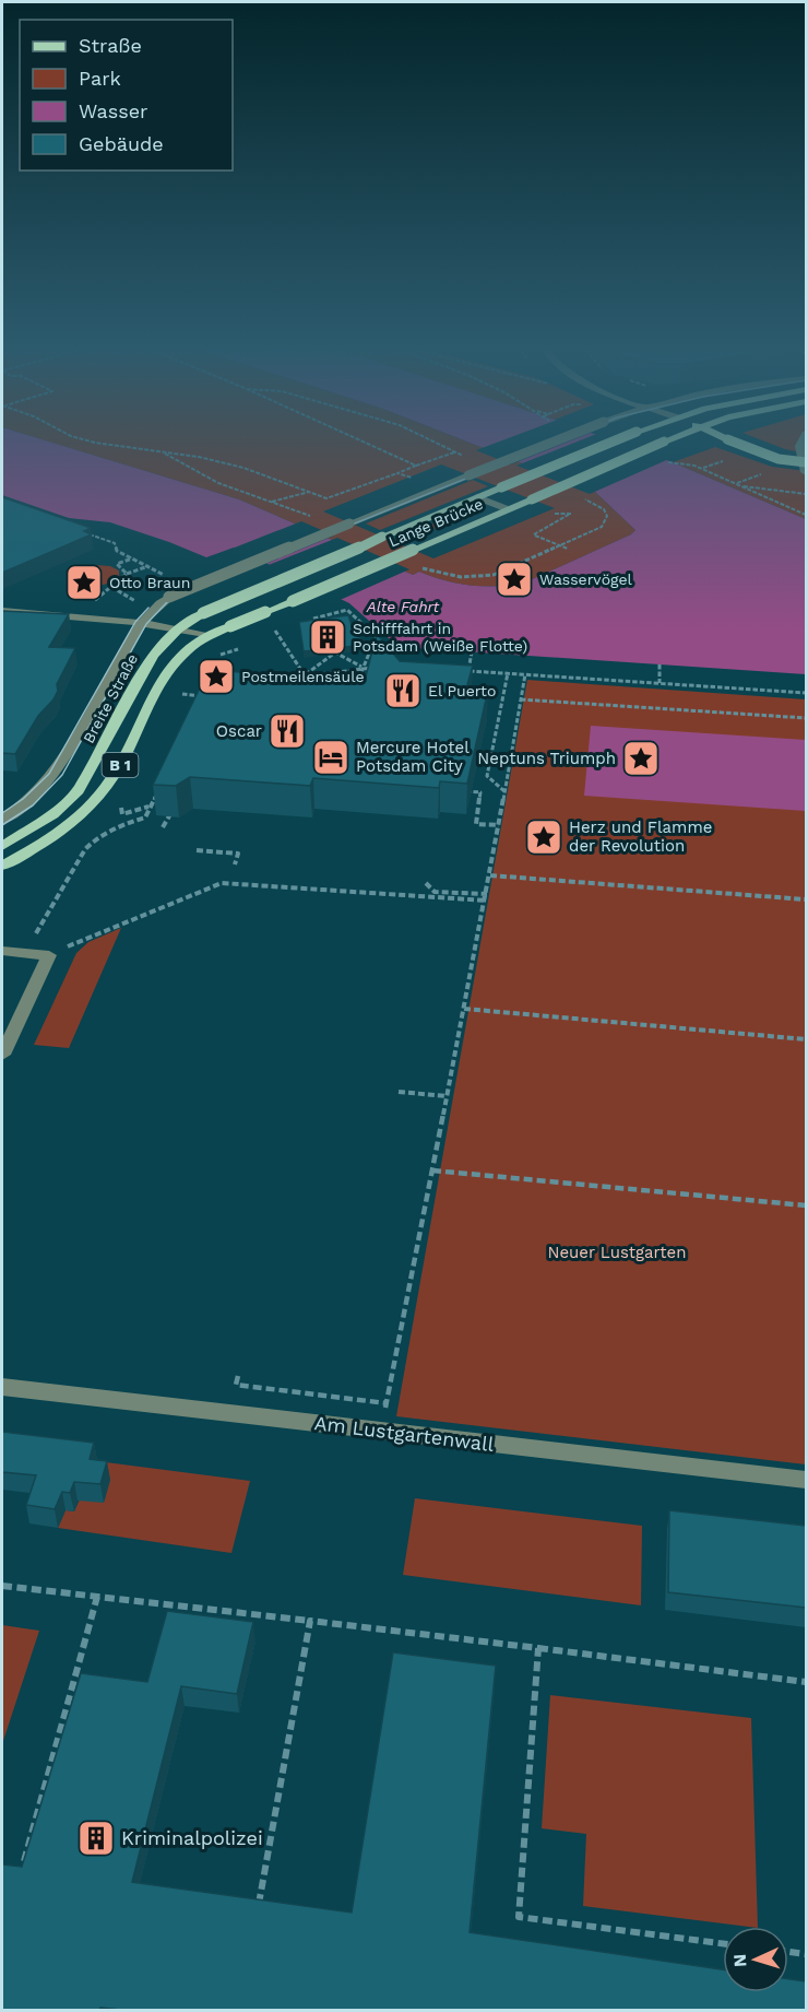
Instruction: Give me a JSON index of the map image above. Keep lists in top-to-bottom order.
{
  "streets": {
    "main road": ["Lange Brücke", "Breite Straße", "B 1"],
    "street": ["Am Lustgartenwall"]
  },
  "crossings": [
    ["Lange Brücke", "Breite Straße"],
    ["Lange Brücke", "B 1"]
  ],
  "water": ["Alte Fahrt"],
  "parks": ["Neuer Lustgarten"],
  "places": {
    "place": [
      "Wasservögel",
      "Otto Braun",
      "Postmeilensäule",
      "Neptuns Triumph",
      "Herz und Flamme der Revolution"
    ],
    "building": ["Schifffahrt in Potsdam (Weiße Flotte)", "Kriminalpolizei"],
    "restaurant": ["El Puerto", "Oscar"],
    "hotel": ["Mercure Hotel Potsdam City"]
  },
  "legend": [
    "Straße",
    "Park",
    "Wasser",
    "Gebäude"
  ],
  "north": "left"
}
